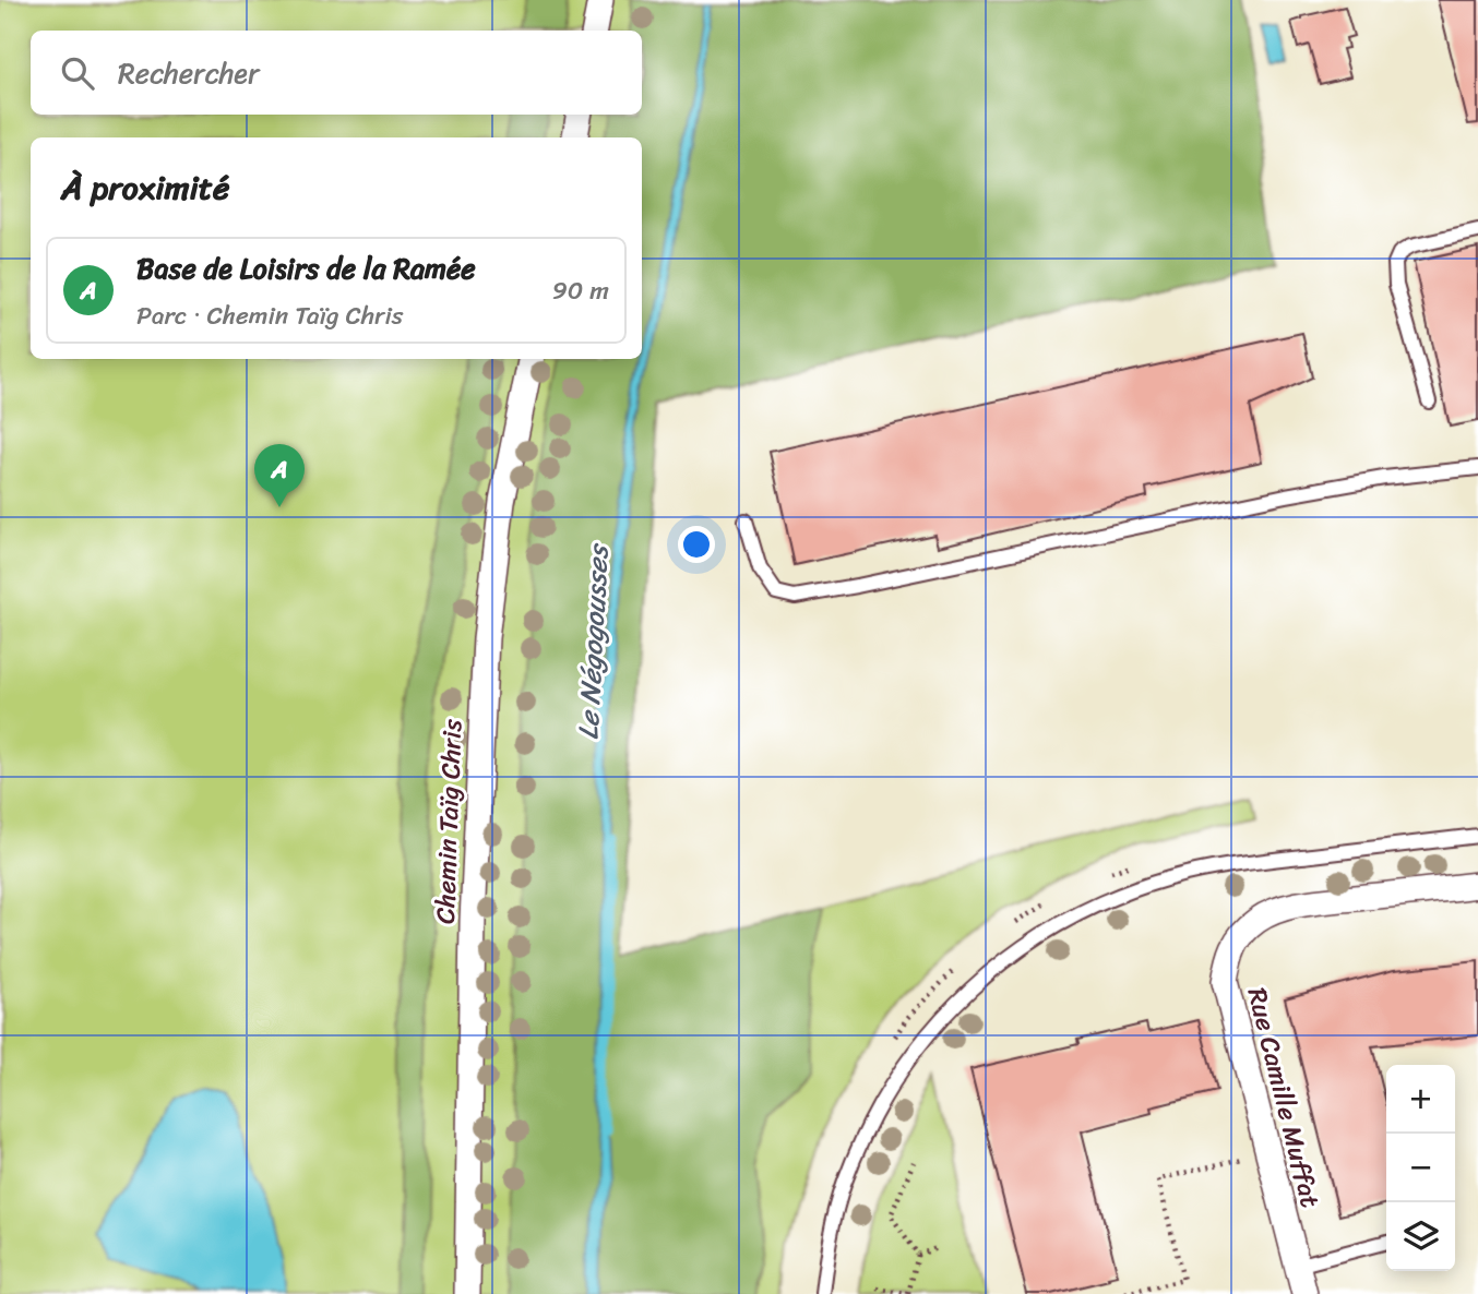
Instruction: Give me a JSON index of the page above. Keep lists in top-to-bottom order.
{
  "streets": {
    "street": ["Chemin Taïg Chris", "Rue Camille Muffat"]
  },
  "water": ["Le Négogousses"],
  "page": {
    "search": "Rechercher",
    "heading": "À proximité",
    "list": [
      {
        "mark": "A",
        "name": "Base de Loisirs de la Ramée",
        "note": "Parc · Chemin Taïg Chris",
        "value": "90 m"
      }
    ],
    "pins": "A",
    "map_buttons": ["+", "−"]
  }
}
